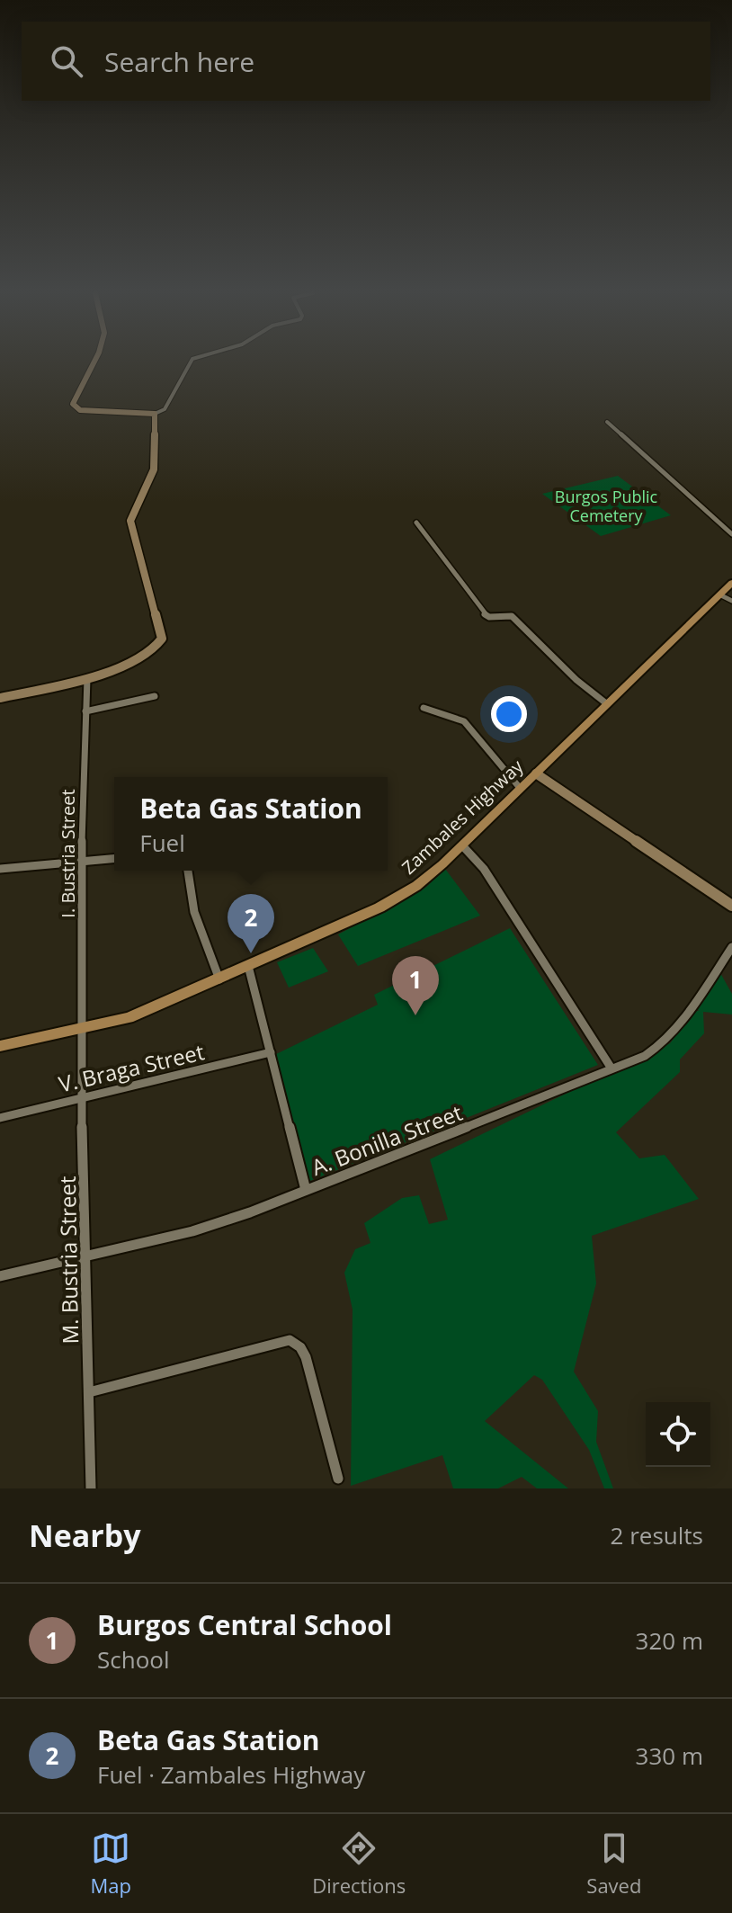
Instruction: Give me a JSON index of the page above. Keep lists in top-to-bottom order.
{
  "streets": {
    "main road": ["Zambales Highway"],
    "street": [
      "I. Bustria Street",
      "V. Braga Street",
      "A. Bonilla Street",
      "M. Bustria Street"
    ]
  },
  "crossings": [
    ["Zambales Highway", "I. Bustria Street"],
    ["Zambales Highway", "M. Bustria Street"],
    ["I. Bustria Street", "M. Bustria Street"],
    ["V. Braga Street", "M. Bustria Street"],
    ["A. Bonilla Street", "M. Bustria Street"]
  ],
  "parks": ["Burgos Public Cemetery"],
  "page": {
    "search": "Search here",
    "popup": ["Beta Gas Station", "Fuel"],
    "pins": ["2", "1"],
    "heading": ["Nearby", "2 results"],
    "list": [
      {
        "mark": "1",
        "name": "Burgos Central School",
        "note": "School",
        "value": "320 m"
      },
      {
        "mark": "2",
        "name": "Beta Gas Station",
        "note": "Fuel · Zambales Highway",
        "value": "330 m"
      }
    ],
    "nav": ["Map", "Directions", "Saved"]
  }
}
